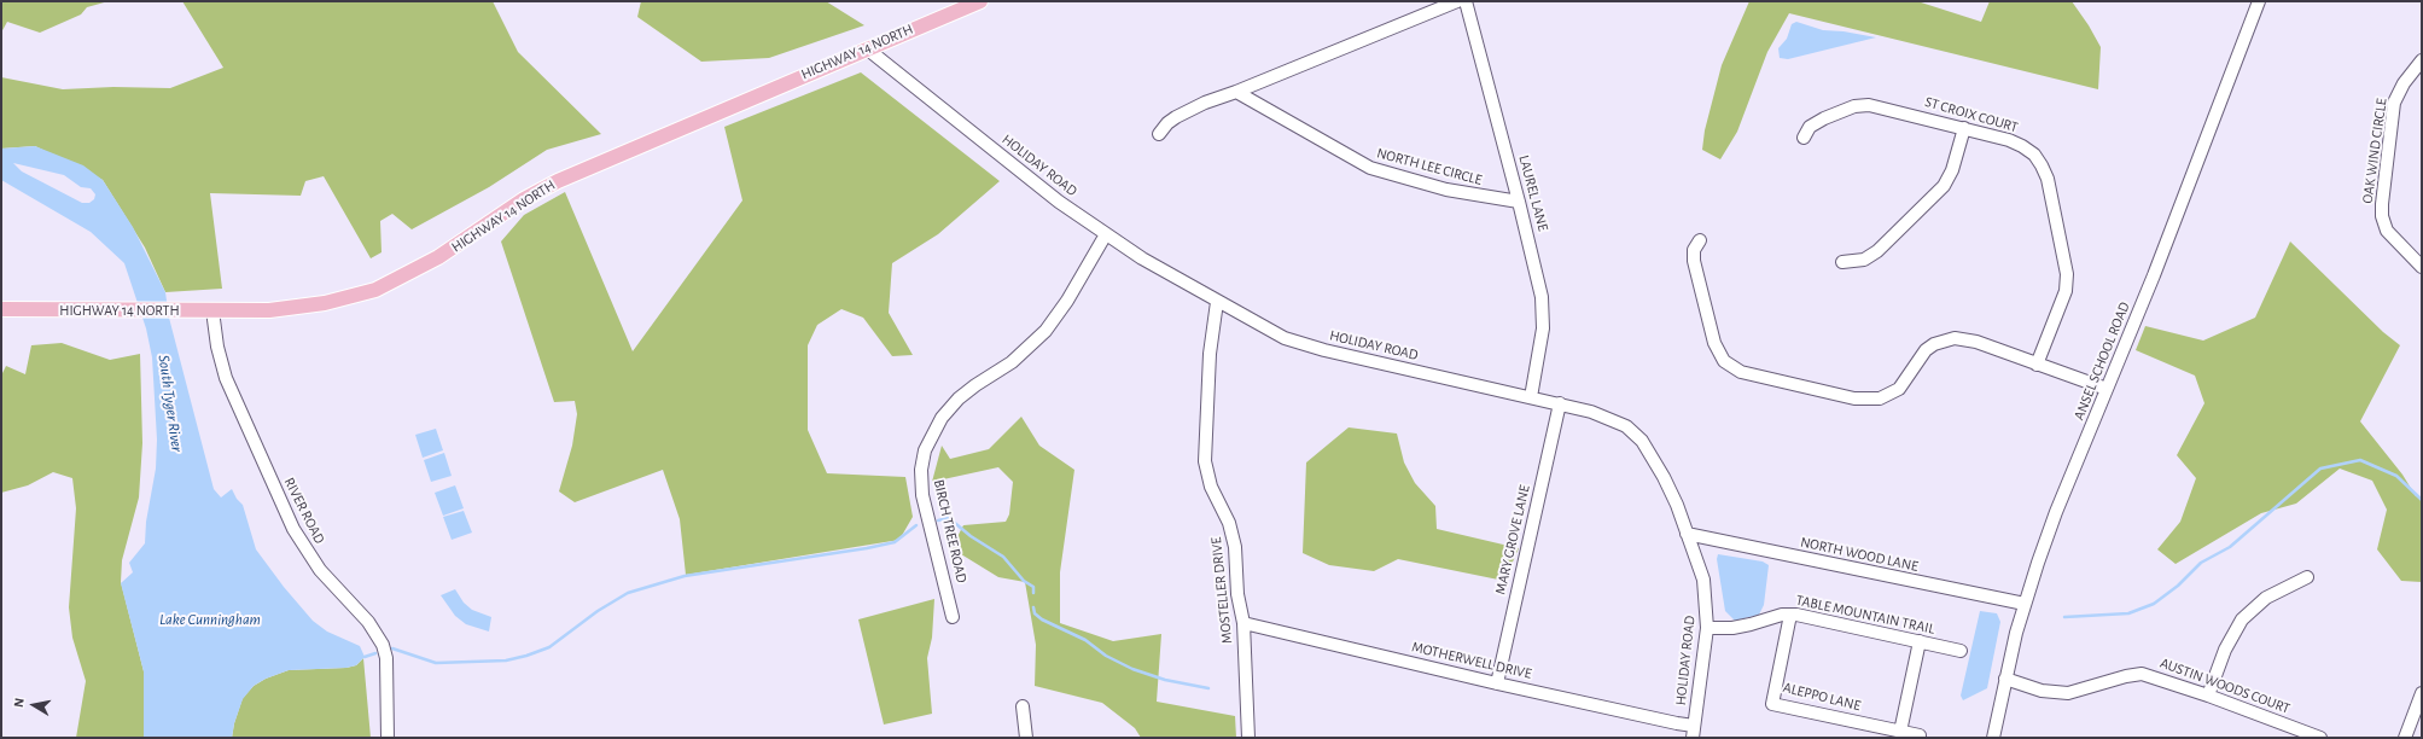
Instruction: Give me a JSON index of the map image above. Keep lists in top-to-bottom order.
{
  "streets": {
    "main road": ["HIGHWAY 14 NORTH"],
    "street": [
      "ST CROIX COURT",
      "OAK WIND CIRCLE",
      "HOLIDAY ROAD",
      "NORTH LEE CIRCLE",
      "LAUREL LANE",
      "ANSEL SCHOOL ROAD",
      "RIVER ROAD",
      "BIRCH TREE ROAD",
      "MARY GROVE LANE",
      "NORTH WOOD LANE",
      "MOSTELLER DRIVE",
      "TABLE MOUNTAIN TRAIL",
      "MOTHERWELL DRIVE",
      "AUSTIN WOODS COURT",
      "ALEPPO LANE"
    ]
  },
  "crossings": [
    ["HIGHWAY 14 NORTH", "HOLIDAY ROAD"],
    ["HIGHWAY 14 NORTH", "RIVER ROAD"],
    ["HOLIDAY ROAD", "LAUREL LANE"],
    ["HOLIDAY ROAD", "BIRCH TREE ROAD"],
    ["HOLIDAY ROAD", "MARY GROVE LANE"],
    ["HOLIDAY ROAD", "NORTH WOOD LANE"],
    ["HOLIDAY ROAD", "MOSTELLER DRIVE"],
    ["HOLIDAY ROAD", "TABLE MOUNTAIN TRAIL"],
    ["HOLIDAY ROAD", "MOTHERWELL DRIVE"],
    ["NORTH LEE CIRCLE", "LAUREL LANE"],
    ["ANSEL SCHOOL ROAD", "NORTH WOOD LANE"],
    ["ANSEL SCHOOL ROAD", "AUSTIN WOODS COURT"],
    ["MARY GROVE LANE", "MOTHERWELL DRIVE"],
    ["MOSTELLER DRIVE", "MOTHERWELL DRIVE"],
    ["TABLE MOUNTAIN TRAIL", "ALEPPO LANE"]
  ],
  "water": ["South Tyger River", "Lake Cunningham"],
  "north": "left"
}
